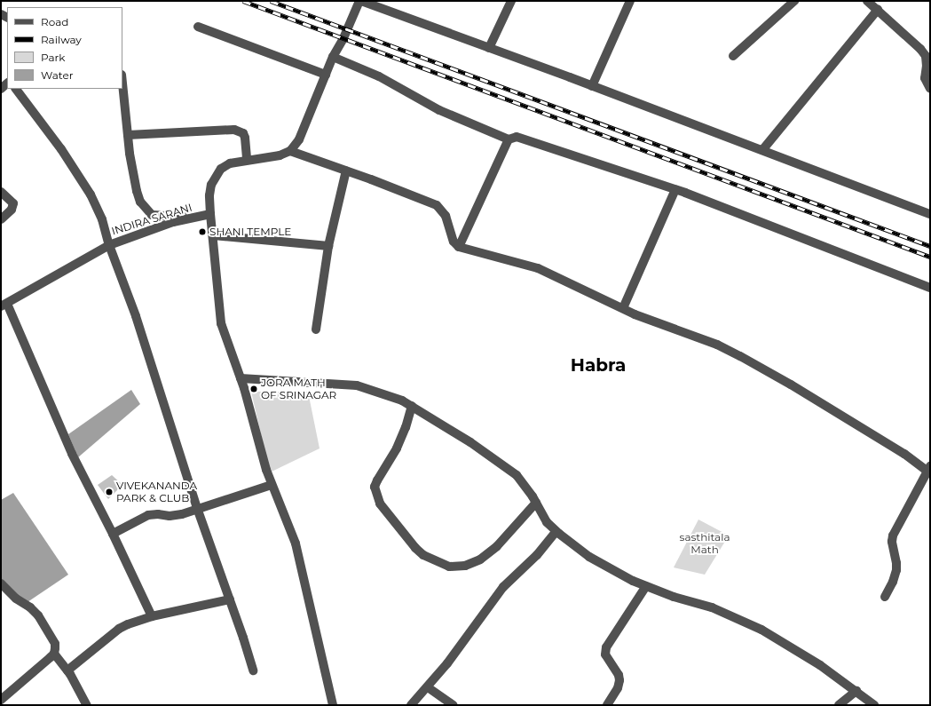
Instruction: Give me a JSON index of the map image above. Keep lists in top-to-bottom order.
{
  "streets": {
    "street": ["INDIRA SARANI"]
  },
  "districts": ["Habra"],
  "parks": ["sasthitala Math"],
  "places": ["SHANI TEMPLE", "JORA MATH OF SRINAGAR", "VIVEKANANDA PARK & CLUB"],
  "legend": [
    "Road",
    "Railway",
    "Park",
    "Water"
  ]
}
